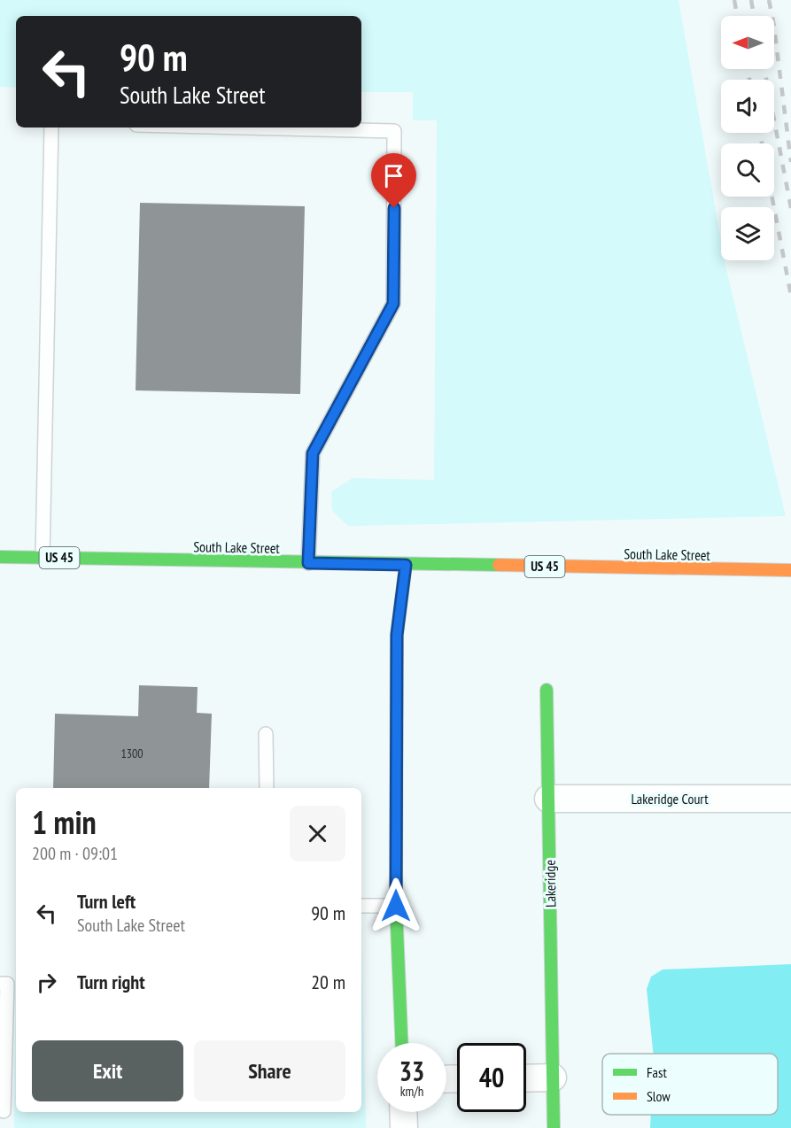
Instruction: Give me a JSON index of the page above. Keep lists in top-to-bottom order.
{
  "streets": {
    "street": [
      "South Lake Street",
      "US 45",
      "Lakeridge Court",
      "Lakeridge"
    ]
  },
  "crossings": [
    ["Lakeridge Court", "Lakeridge"]
  ],
  "house_numbers": ["1300"],
  "legend": ["Fast", "Slow"],
  "north": "left",
  "page": {
    "turn": ["90 m", "South Lake Street"],
    "heading": ["1 min", "200 m · 09:01"],
    "list": [
      {
        "name": "Turn left",
        "note": "South Lake Street",
        "value": "90 m"
      },
      {
        "name": "Turn right",
        "value": "20 m"
      }
    ],
    "buttons": ["Exit", "Share"],
    "speed": "33 km/h",
    "limit": "40"
  }
}
